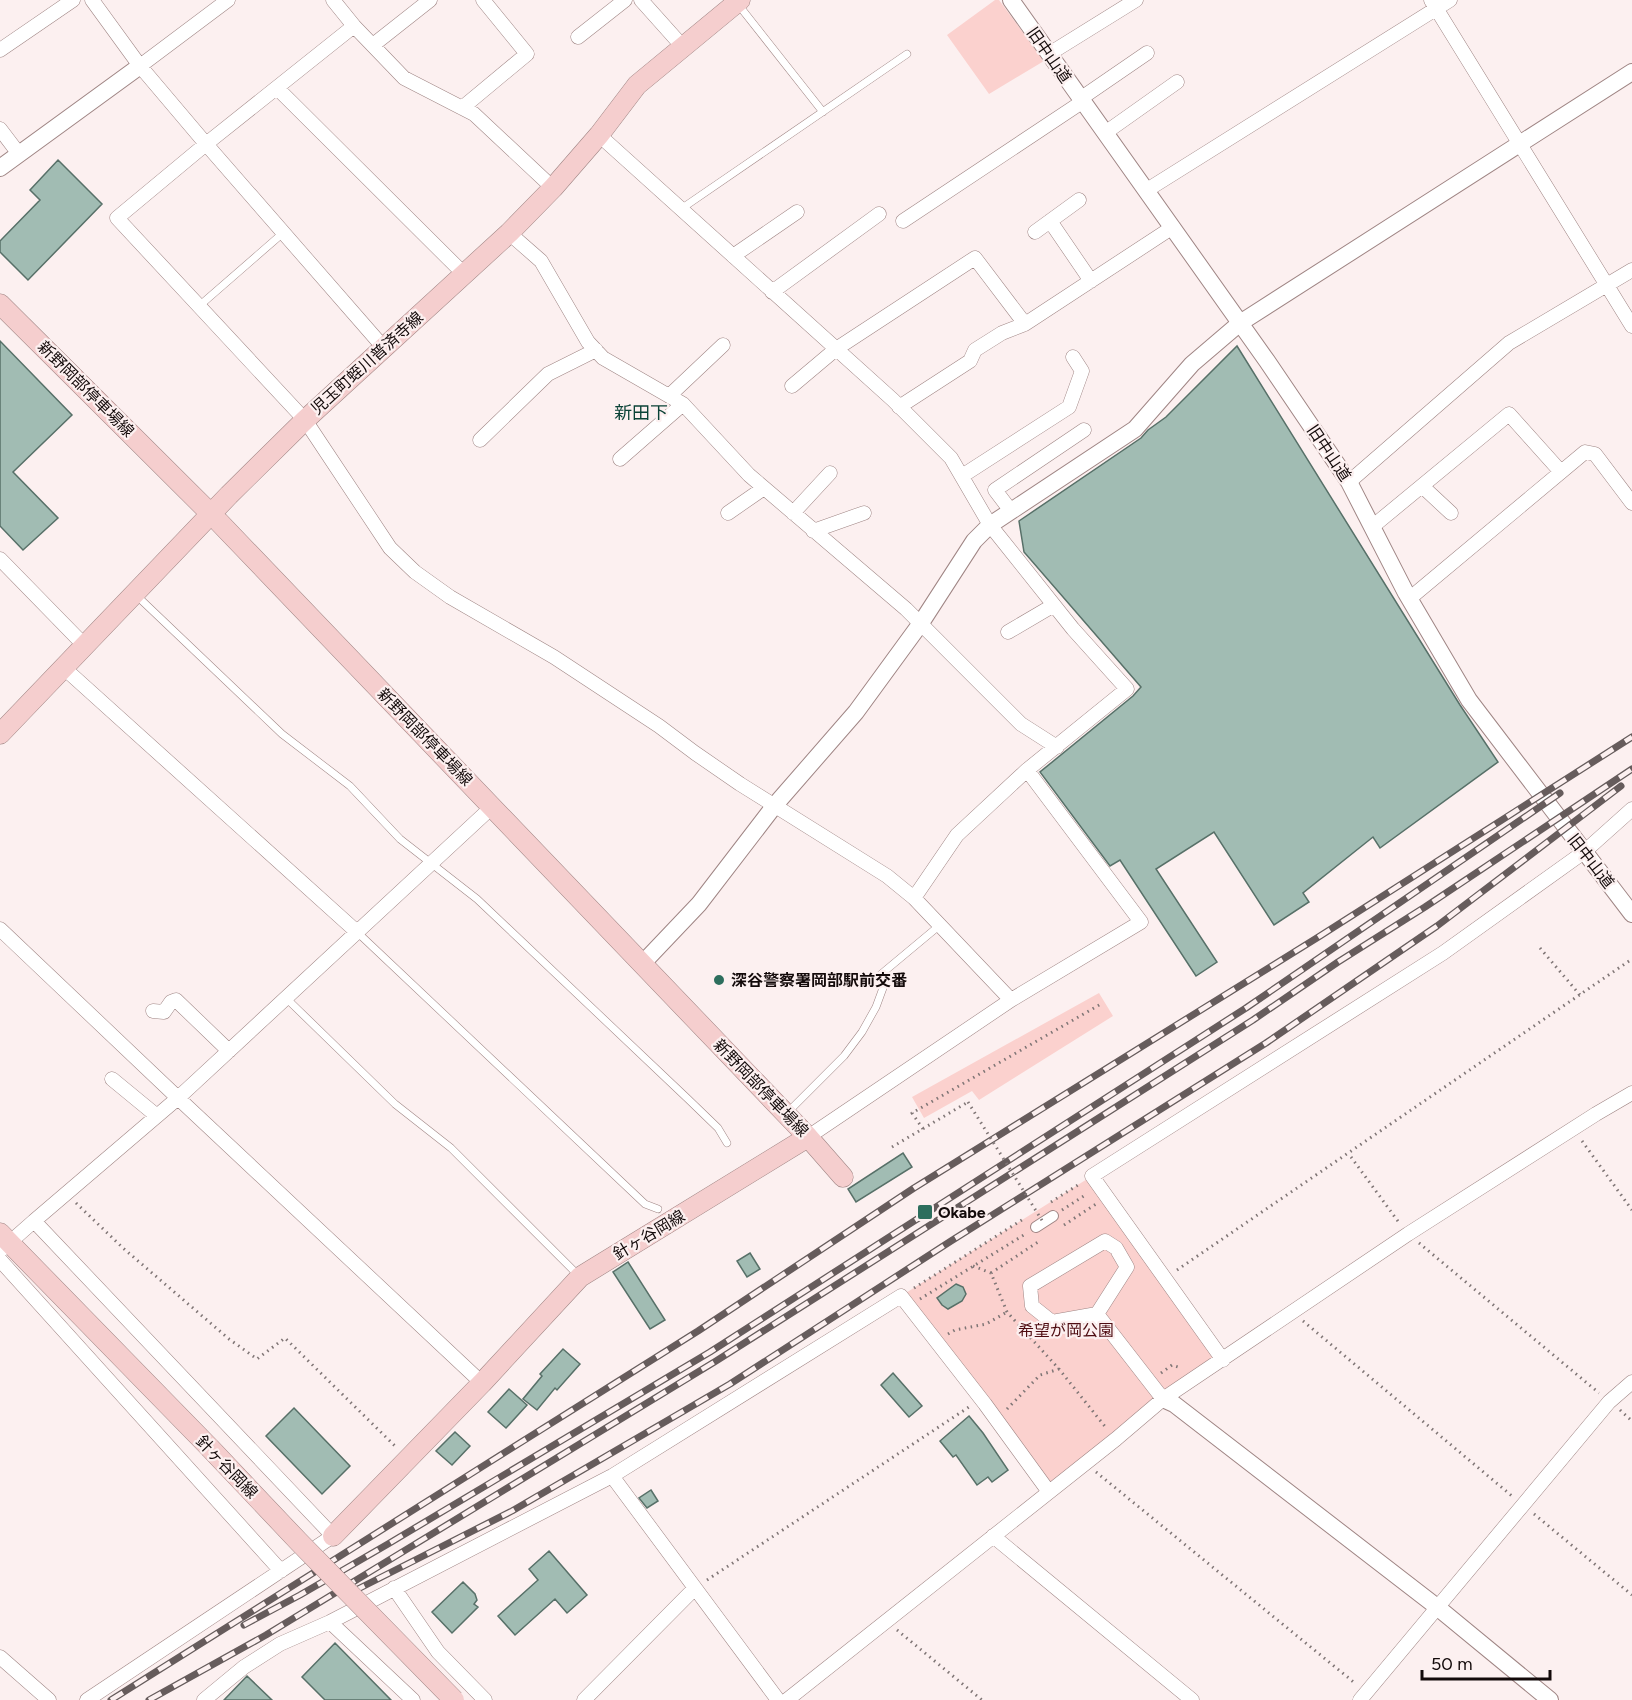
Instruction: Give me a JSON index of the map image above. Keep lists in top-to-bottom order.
{
  "streets": {
    "main road": ["児玉町蛭川普済寺線", "新野岡部停車場線", "針ヶ谷岡線"],
    "street": ["旧中山道"]
  },
  "crossings": [
    ["児玉町蛭川普済寺線", "新野岡部停車場線"],
    ["新野岡部停車場線", "針ヶ谷岡線"]
  ],
  "districts": ["新田下"],
  "parks": ["希望が岡公園"],
  "places": {
    "other": ["深谷警察署岡部駅前交番"],
    "transit": ["Okabe"]
  },
  "scale_bar": "50 m"
}
